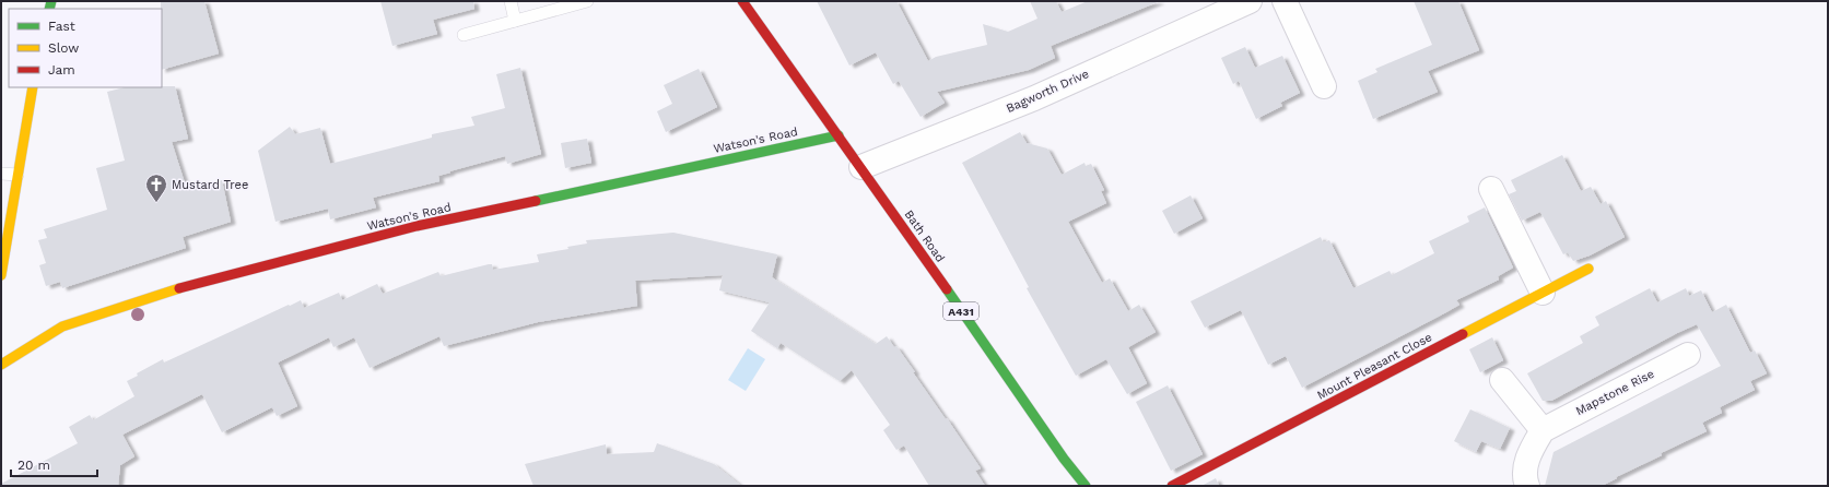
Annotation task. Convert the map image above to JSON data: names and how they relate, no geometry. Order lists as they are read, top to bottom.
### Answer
{
  "streets": {
    "street": [
      "Bagworth Drive",
      "Watson's Road",
      "Bath Road",
      "A431",
      "Mount Pleasant Close",
      "Mapstone Rise"
    ]
  },
  "crossings": [
    ["Bagworth Drive", "Bath Road"],
    ["Watson's Road", "Bath Road"]
  ],
  "places": {
    "church": ["Mustard Tree"]
  },
  "legend": ["Fast", "Slow", "Jam"],
  "scale_bar": "20 m"
}
